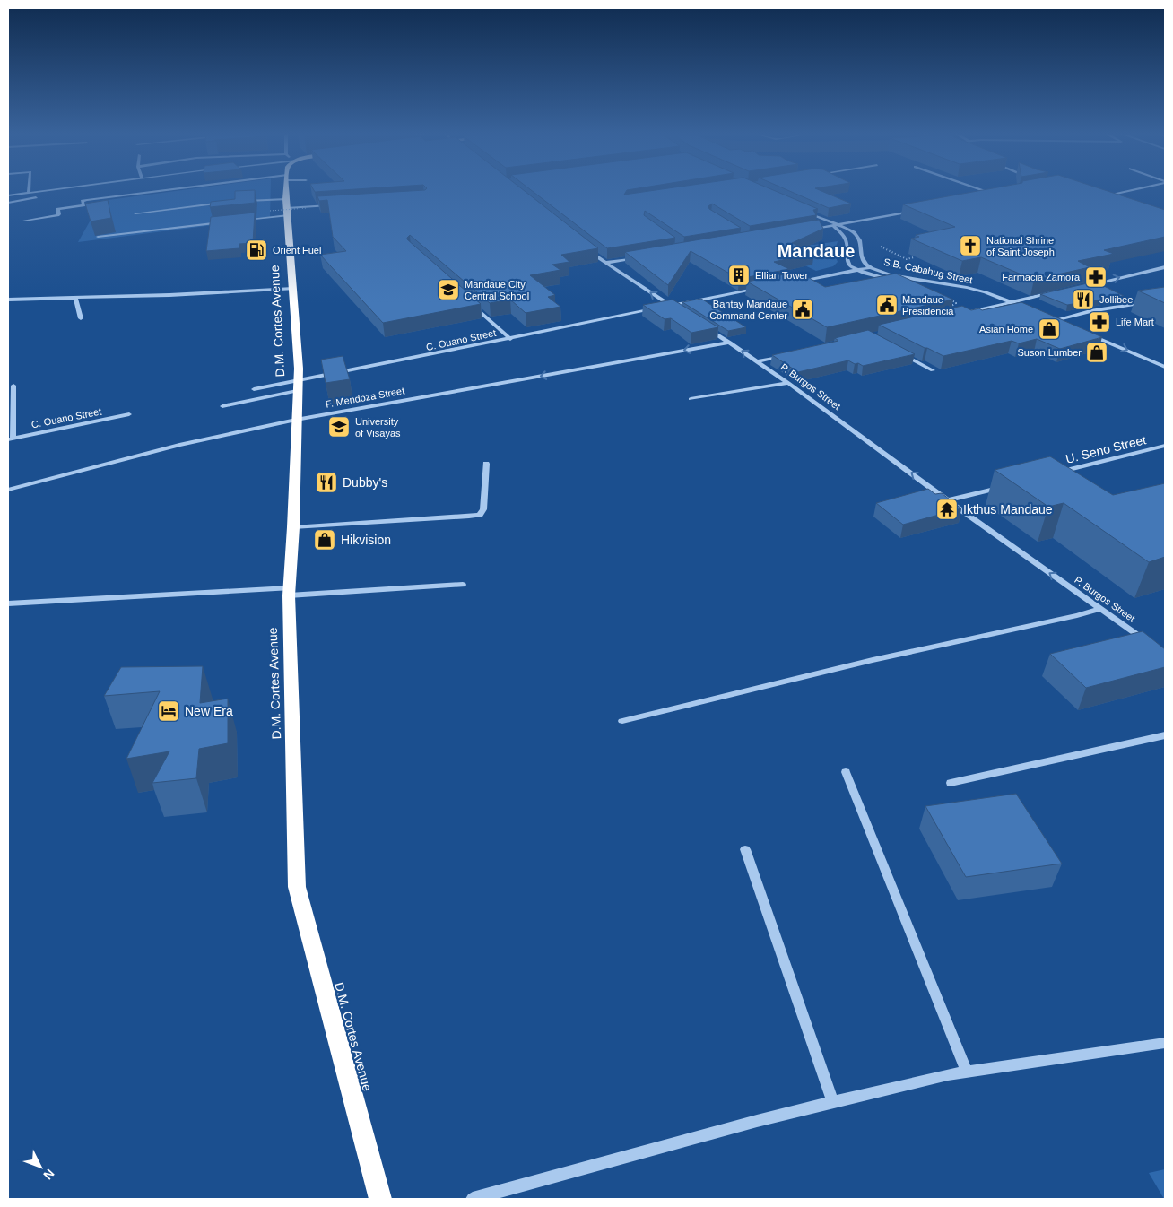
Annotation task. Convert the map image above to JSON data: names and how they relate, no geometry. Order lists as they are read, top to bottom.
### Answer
{
  "streets": {
    "highway": ["D.M. Cortes Avenue"],
    "street": [
      "S.B. Cabahug Street",
      "C. Ouano Street",
      "P. Burgos Street",
      "F. Mendoza Street",
      "U. Seno Street"
    ]
  },
  "crossings": [
    ["D.M. Cortes Avenue", "C. Ouano Street"],
    ["D.M. Cortes Avenue", "F. Mendoza Street"],
    ["P. Burgos Street", "F. Mendoza Street"]
  ],
  "one_way": ["P. Burgos Street", "F. Mendoza Street"],
  "districts": ["Mandaue"],
  "places": {
    "church": ["National Shrine of Saint Joseph"],
    "fuel station": ["Orient Fuel"],
    "building": ["Ellian Tower"],
    "pharmacy": ["Farmacia Zamora", "Life Mart"],
    "school or university": ["Mandaue City Central School", "University of Visayas"],
    "restaurant": ["Jollibee", "Dubby's"],
    "public building": ["Mandaue Presidencia", "Bantay Mandaue Command Center"],
    "shop": ["Asian Home", "Suson Lumber", "Hikvision"],
    "temple": ["Ikthus Mandaue"],
    "hotel": ["New Era"]
  },
  "north": "bottom right"
}
